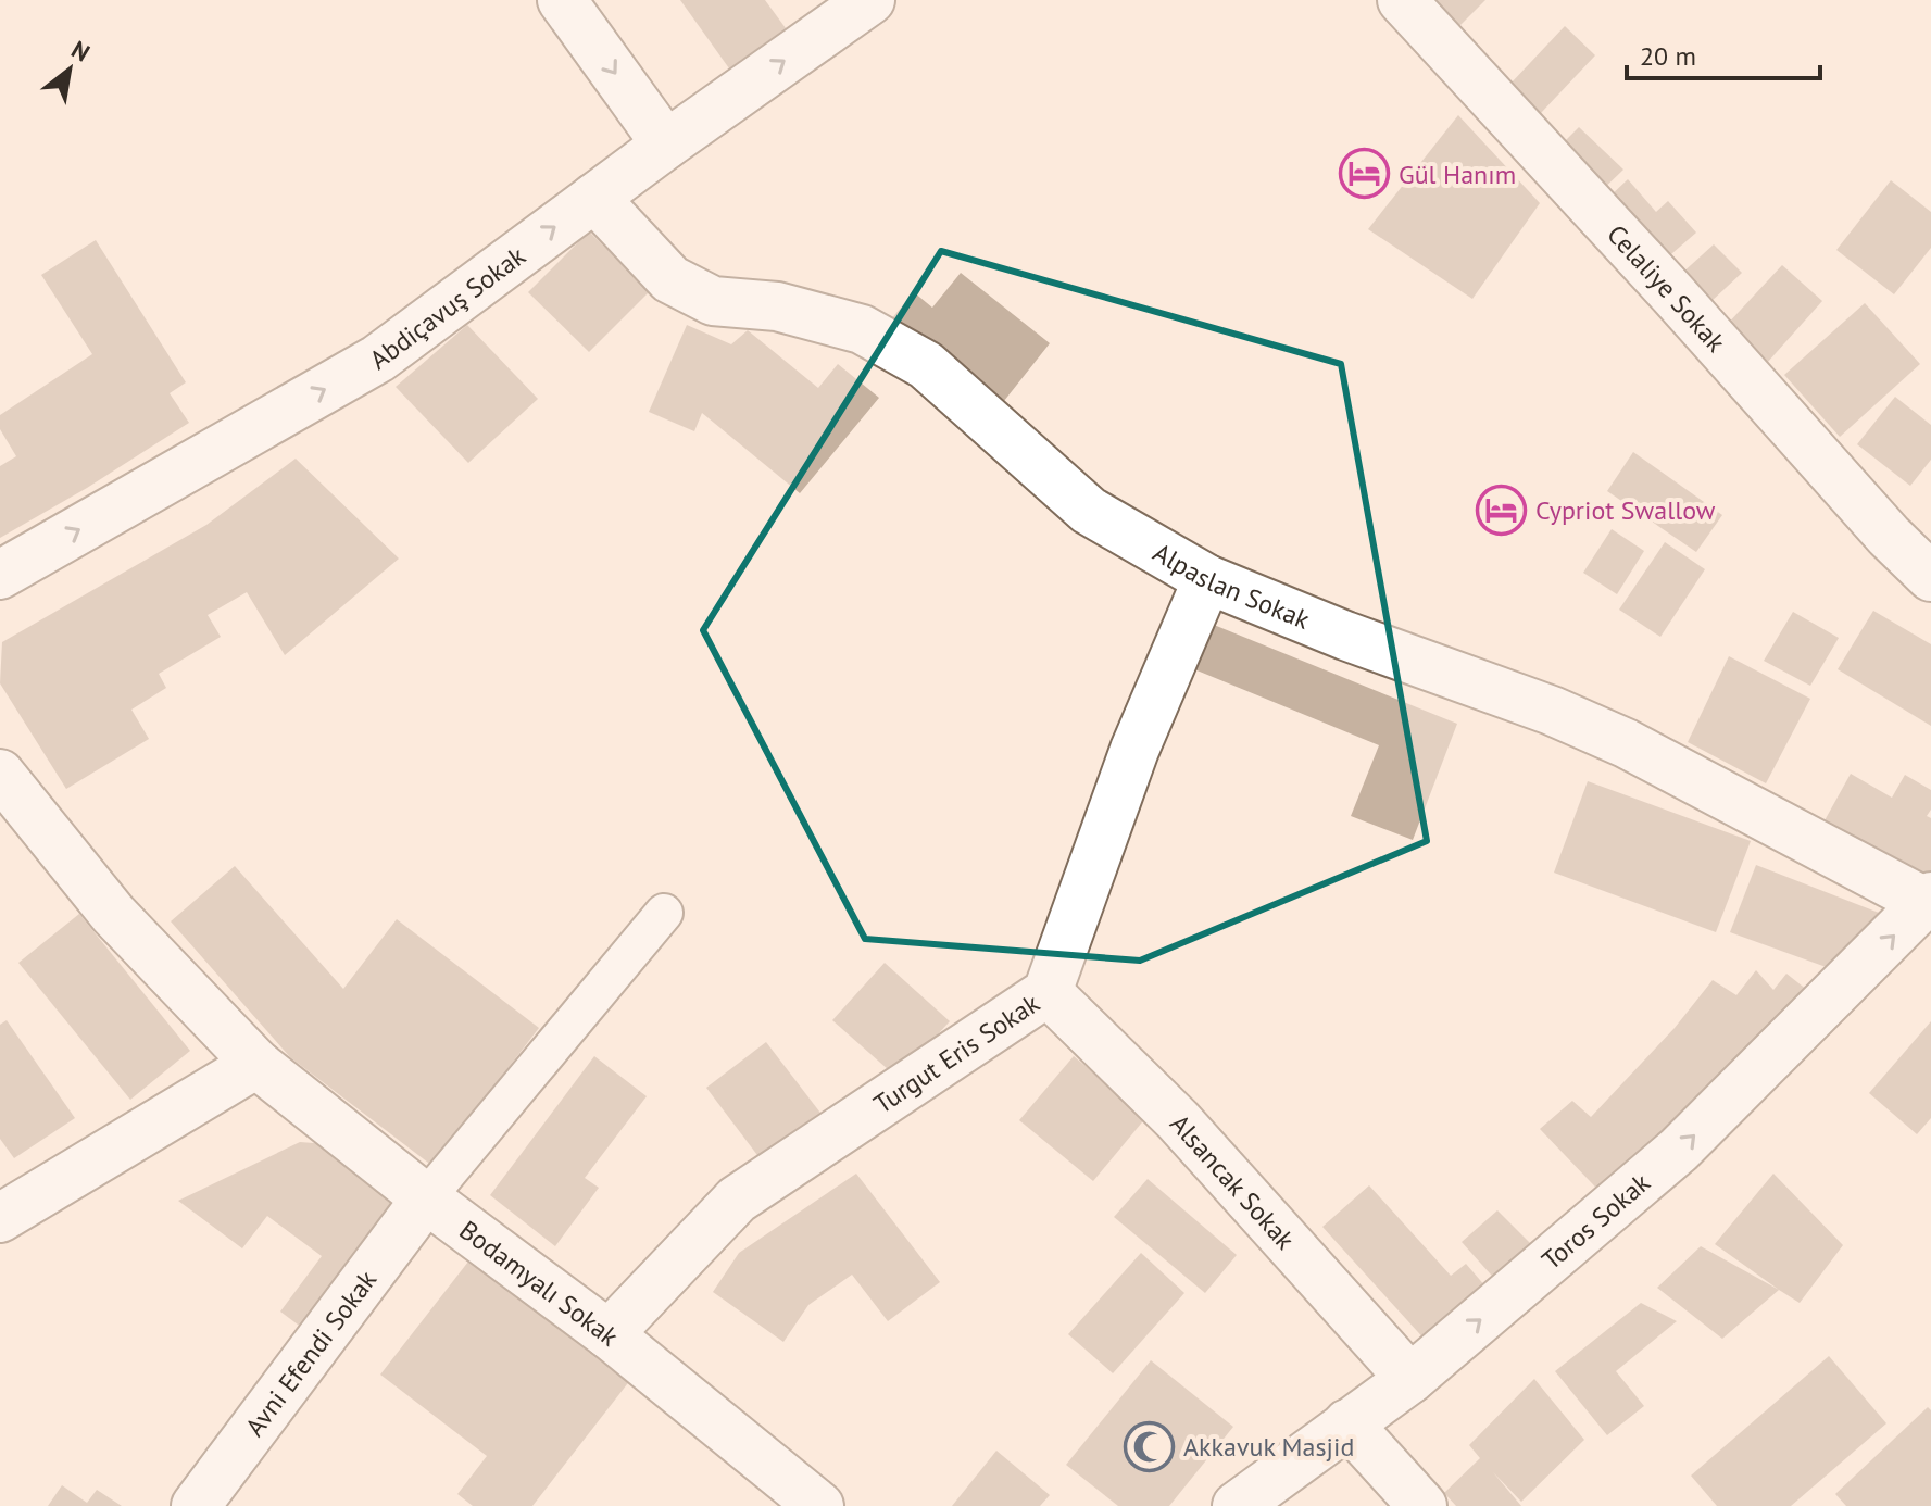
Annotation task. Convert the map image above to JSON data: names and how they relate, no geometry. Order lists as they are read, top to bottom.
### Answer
{
  "streets": {
    "street": [
      "Celaliye Sokak",
      "Abdiçavuş Sokak",
      "Alpaslan Sokak",
      "Turgut Eris Sokak",
      "Alsancak Sokak",
      "Toros Sokak",
      "Bodamyalı Sokak",
      "Avni Efendi Sokak"
    ]
  },
  "crossings": [
    ["Abdiçavuş Sokak", "Alpaslan Sokak"],
    ["Alpaslan Sokak", "Turgut Eris Sokak"],
    ["Alpaslan Sokak", "Toros Sokak"],
    ["Turgut Eris Sokak", "Alsancak Sokak"],
    ["Turgut Eris Sokak", "Bodamyalı Sokak"],
    ["Alsancak Sokak", "Toros Sokak"],
    ["Bodamyalı Sokak", "Avni Efendi Sokak"]
  ],
  "one_way": ["Abdiçavuş Sokak", "Toros Sokak"],
  "places": {
    "hotel": ["Gül Hanım", "Cypriot Swallow"],
    "mosque": ["Akkavuk Masjid"]
  },
  "scale_bar": "20 m",
  "north": "top right"
}
